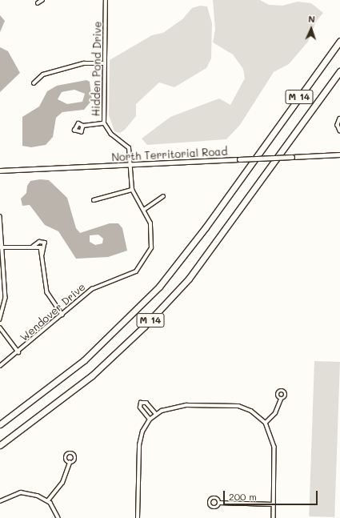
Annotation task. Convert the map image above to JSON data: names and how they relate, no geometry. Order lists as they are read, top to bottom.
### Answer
{
  "streets": {
    "highway": ["M 14"],
    "main road": ["North Territorial Road"],
    "street": ["Hidden Pond Drive", "Wendover Drive"]
  },
  "crossings": [
    ["Hidden Pond Drive", "North Territorial Road"],
    ["Hidden Pond Drive", "Wendover Drive"],
    ["North Territorial Road", "Wendover Drive"]
  ],
  "scale_bar": "200 m",
  "north": "top"
}
